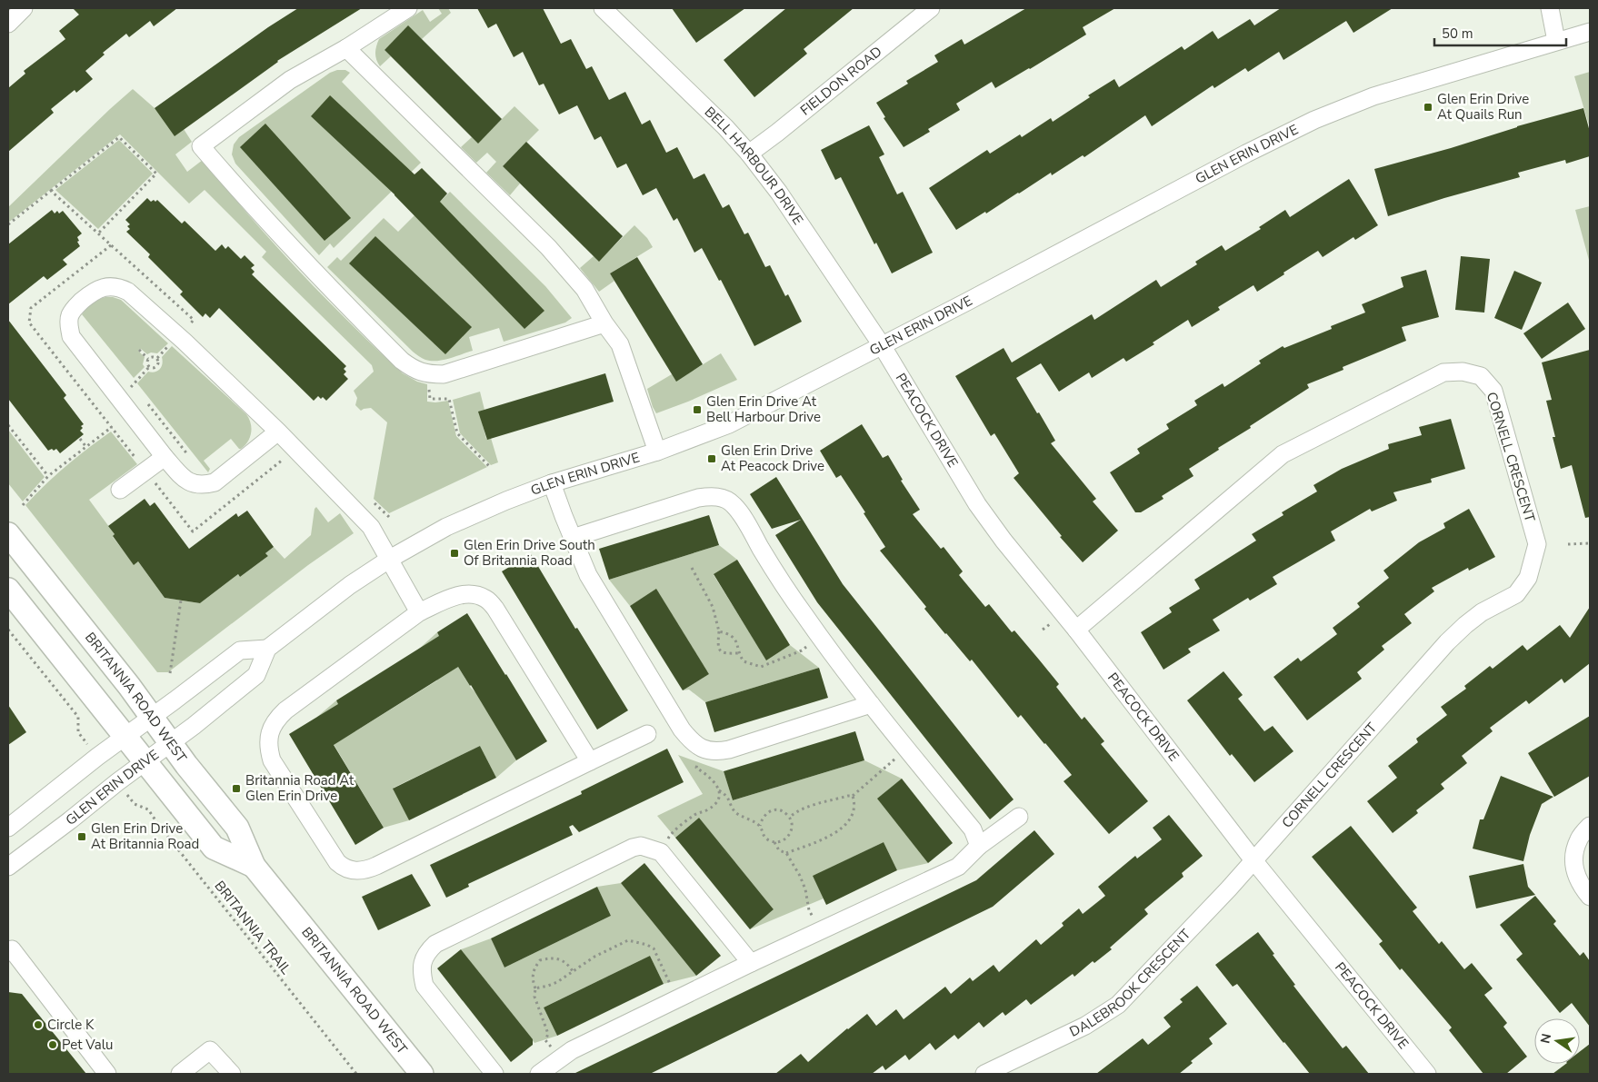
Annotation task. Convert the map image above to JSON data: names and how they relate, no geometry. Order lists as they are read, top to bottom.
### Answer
{
  "streets": {
    "main road": ["BRITANNIA ROAD WEST"],
    "street": [
      "FIELDON ROAD",
      "GLEN ERIN DRIVE",
      "BELL HARBOUR DRIVE",
      "PEACOCK DRIVE",
      "CORNELL CRESCENT",
      "DALEBROOK CRESCENT"
    ],
    "path": ["BRITANNIA TRAIL"]
  },
  "crossings": [
    ["FIELDON ROAD", "BELL HARBOUR DRIVE"],
    ["GLEN ERIN DRIVE", "BELL HARBOUR DRIVE"],
    ["GLEN ERIN DRIVE", "PEACOCK DRIVE"],
    ["GLEN ERIN DRIVE", "BRITANNIA ROAD WEST"],
    ["BELL HARBOUR DRIVE", "PEACOCK DRIVE"],
    ["PEACOCK DRIVE", "CORNELL CRESCENT"],
    ["PEACOCK DRIVE", "DALEBROOK CRESCENT"],
    ["CORNELL CRESCENT", "DALEBROOK CRESCENT"]
  ],
  "places": {
    "transit": [
      "Glen Erin Drive At Quails Run",
      "Glen Erin Drive At Bell Harbour Drive",
      "Glen Erin Drive At Peacock Drive",
      "Glen Erin Drive South Of Britannia Road",
      "Britannia Road At Glen Erin Drive",
      "Glen Erin Drive At Britannia Road"
    ],
    "other": ["Circle K", "Pet Valu"]
  },
  "scale_bar": "50 m",
  "north": "left"
}
